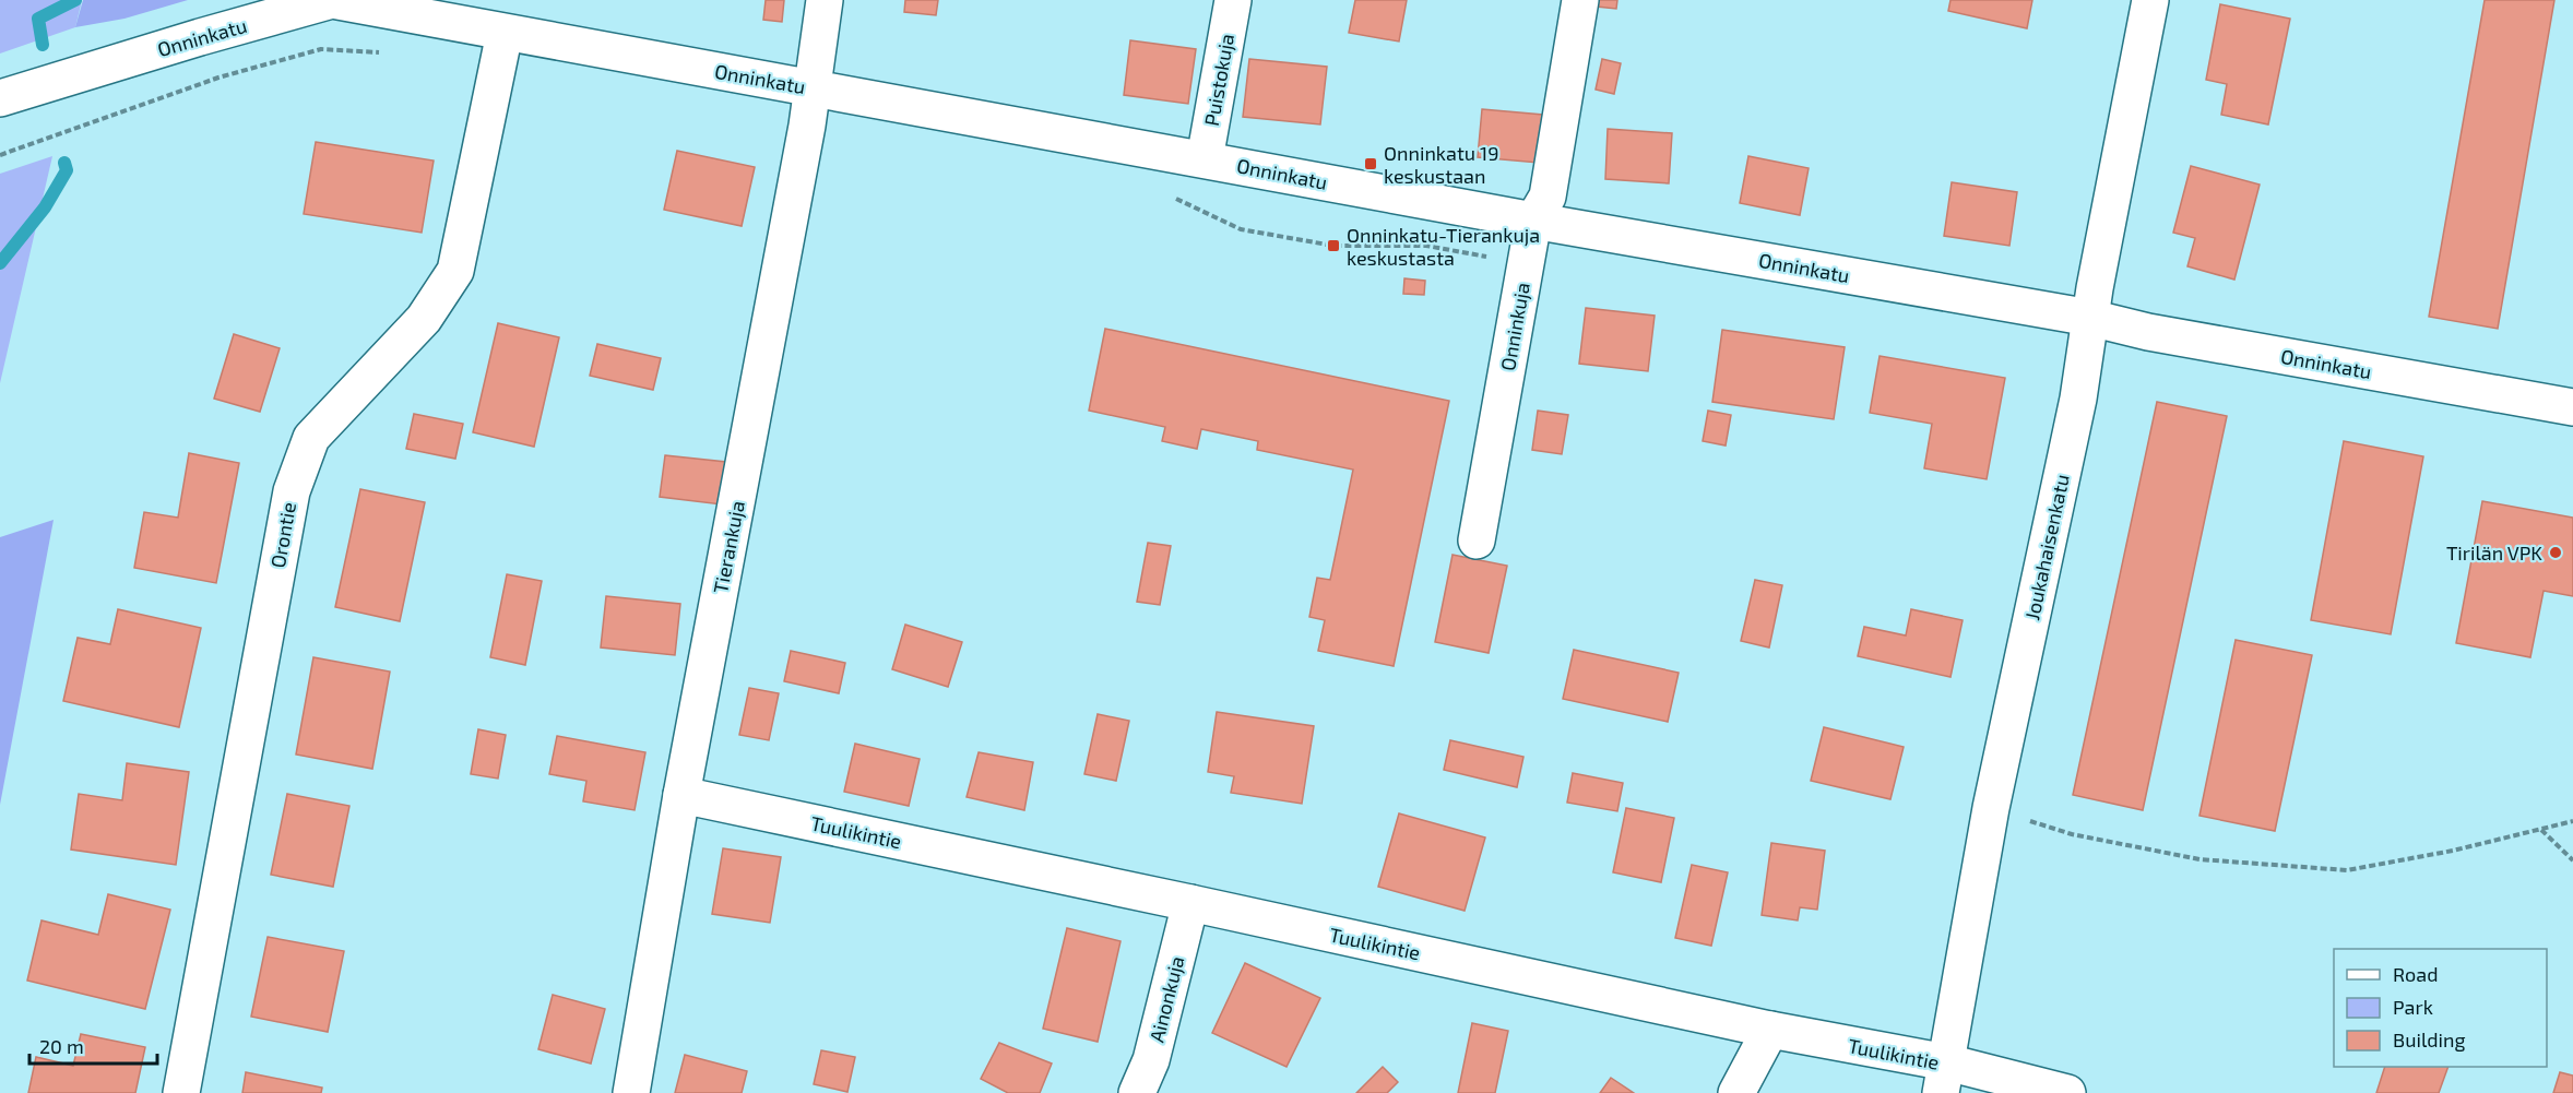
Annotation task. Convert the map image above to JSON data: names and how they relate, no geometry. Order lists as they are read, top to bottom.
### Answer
{
  "streets": {
    "street": [
      "Onninkatu",
      "Puistokuja",
      "Onninkuja",
      "Orontie",
      "Tierankuja",
      "Joukahaisenkatu",
      "Tuulikintie",
      "Ainonkuja"
    ]
  },
  "crossings": [
    ["Onninkatu", "Puistokuja"],
    ["Onninkatu", "Onninkuja"],
    ["Onninkatu", "Orontie"],
    ["Onninkatu", "Tierankuja"],
    ["Onninkatu", "Joukahaisenkatu"],
    ["Tierankuja", "Tuulikintie"],
    ["Joukahaisenkatu", "Tuulikintie"],
    ["Tuulikintie", "Ainonkuja"]
  ],
  "places": {
    "transit": ["Onninkatu 19 keskustaan", "Onninkatu-Tierankuja keskustasta"],
    "other": ["Tirilän VPK"]
  },
  "legend": ["Road", "Park", "Building"],
  "scale_bar": "20 m"
}
